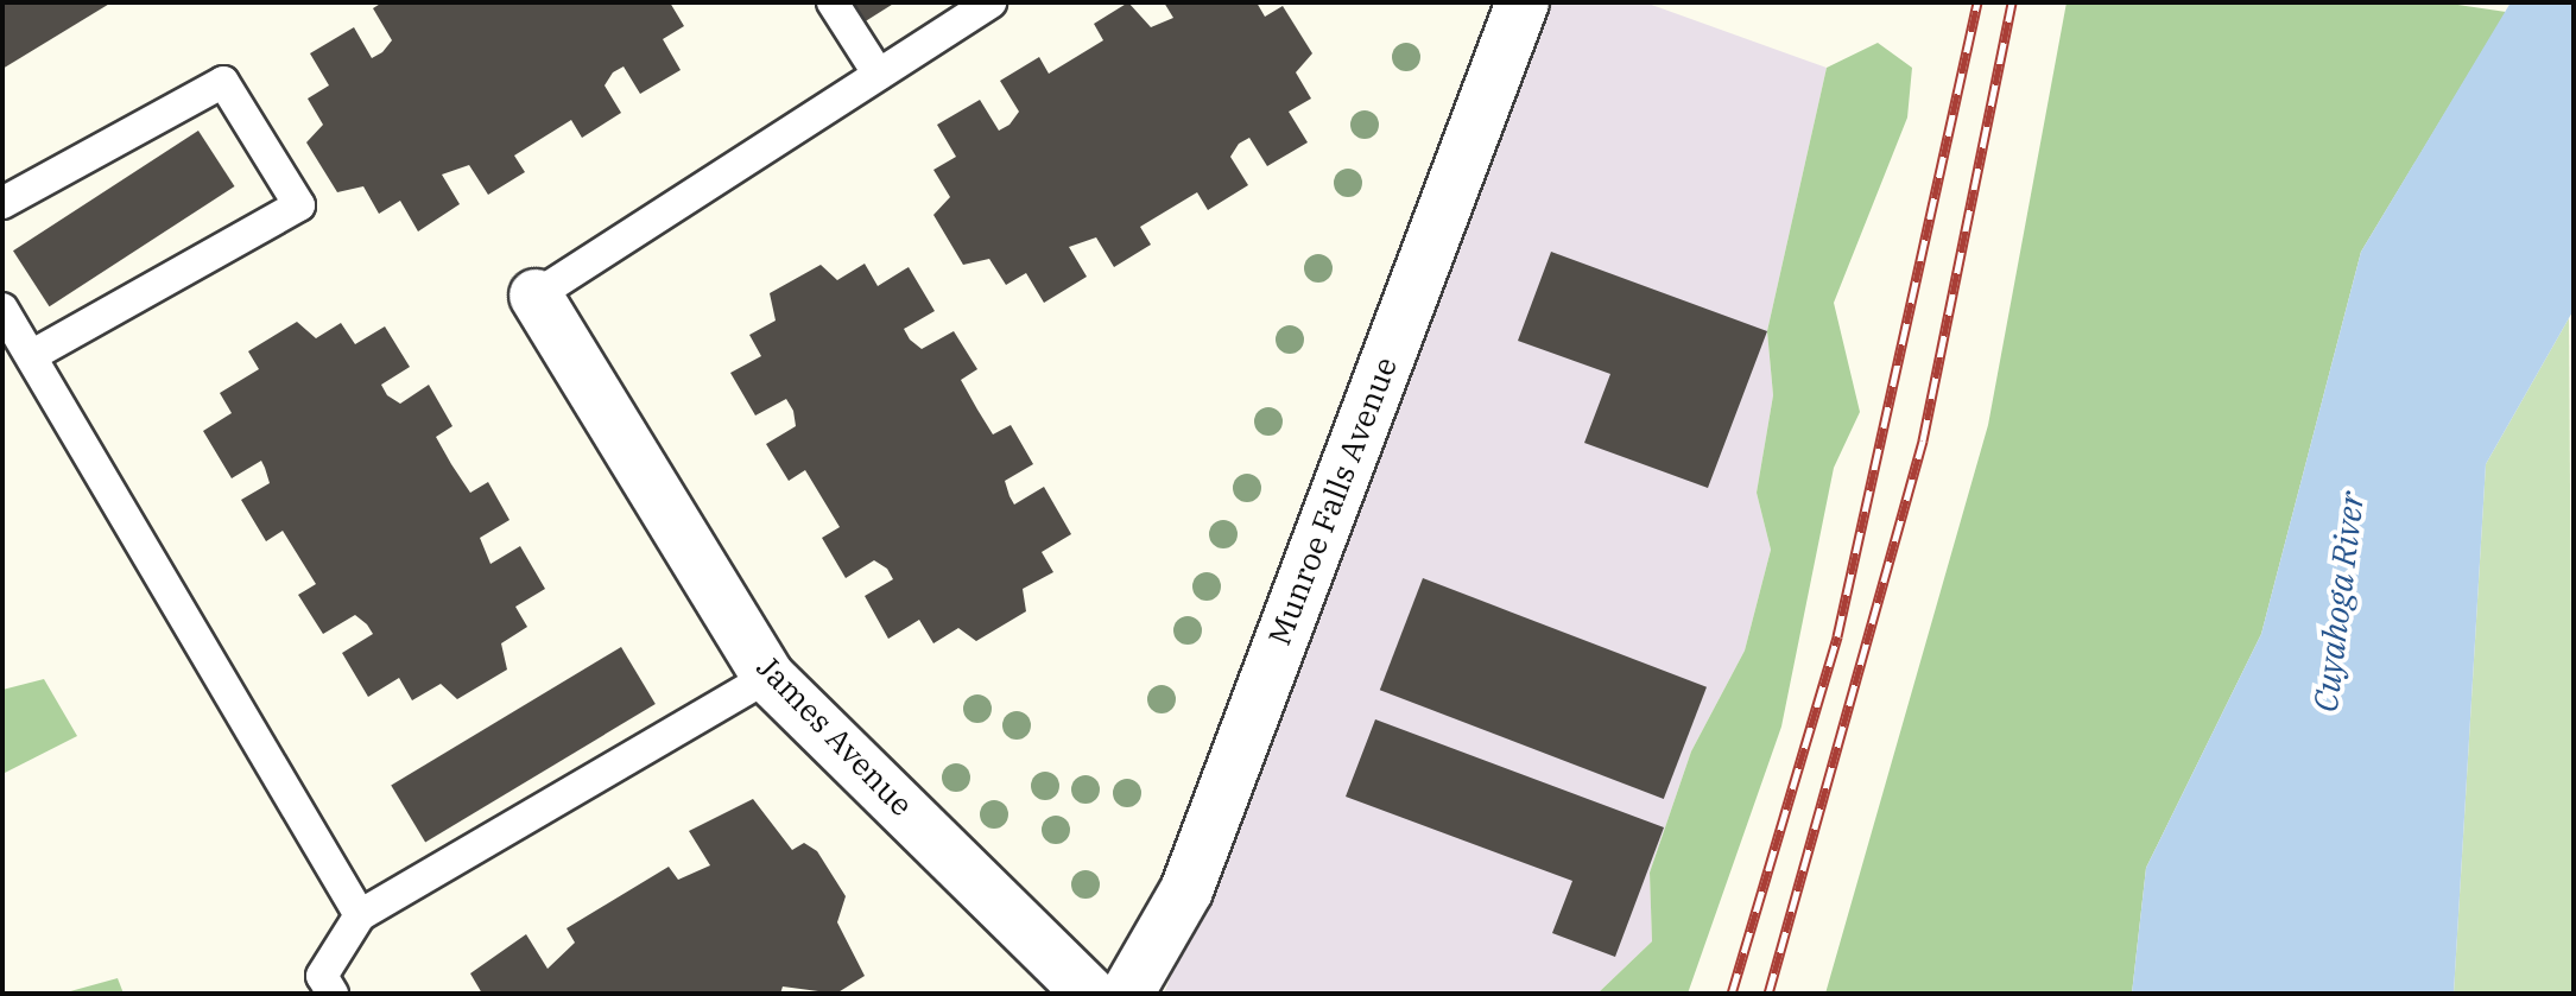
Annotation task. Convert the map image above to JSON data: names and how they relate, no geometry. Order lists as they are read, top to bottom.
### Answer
{
  "streets": {
    "street": ["Munroe Falls Avenue", "James Avenue"]
  },
  "water": ["Cuyahoga River"]
}
